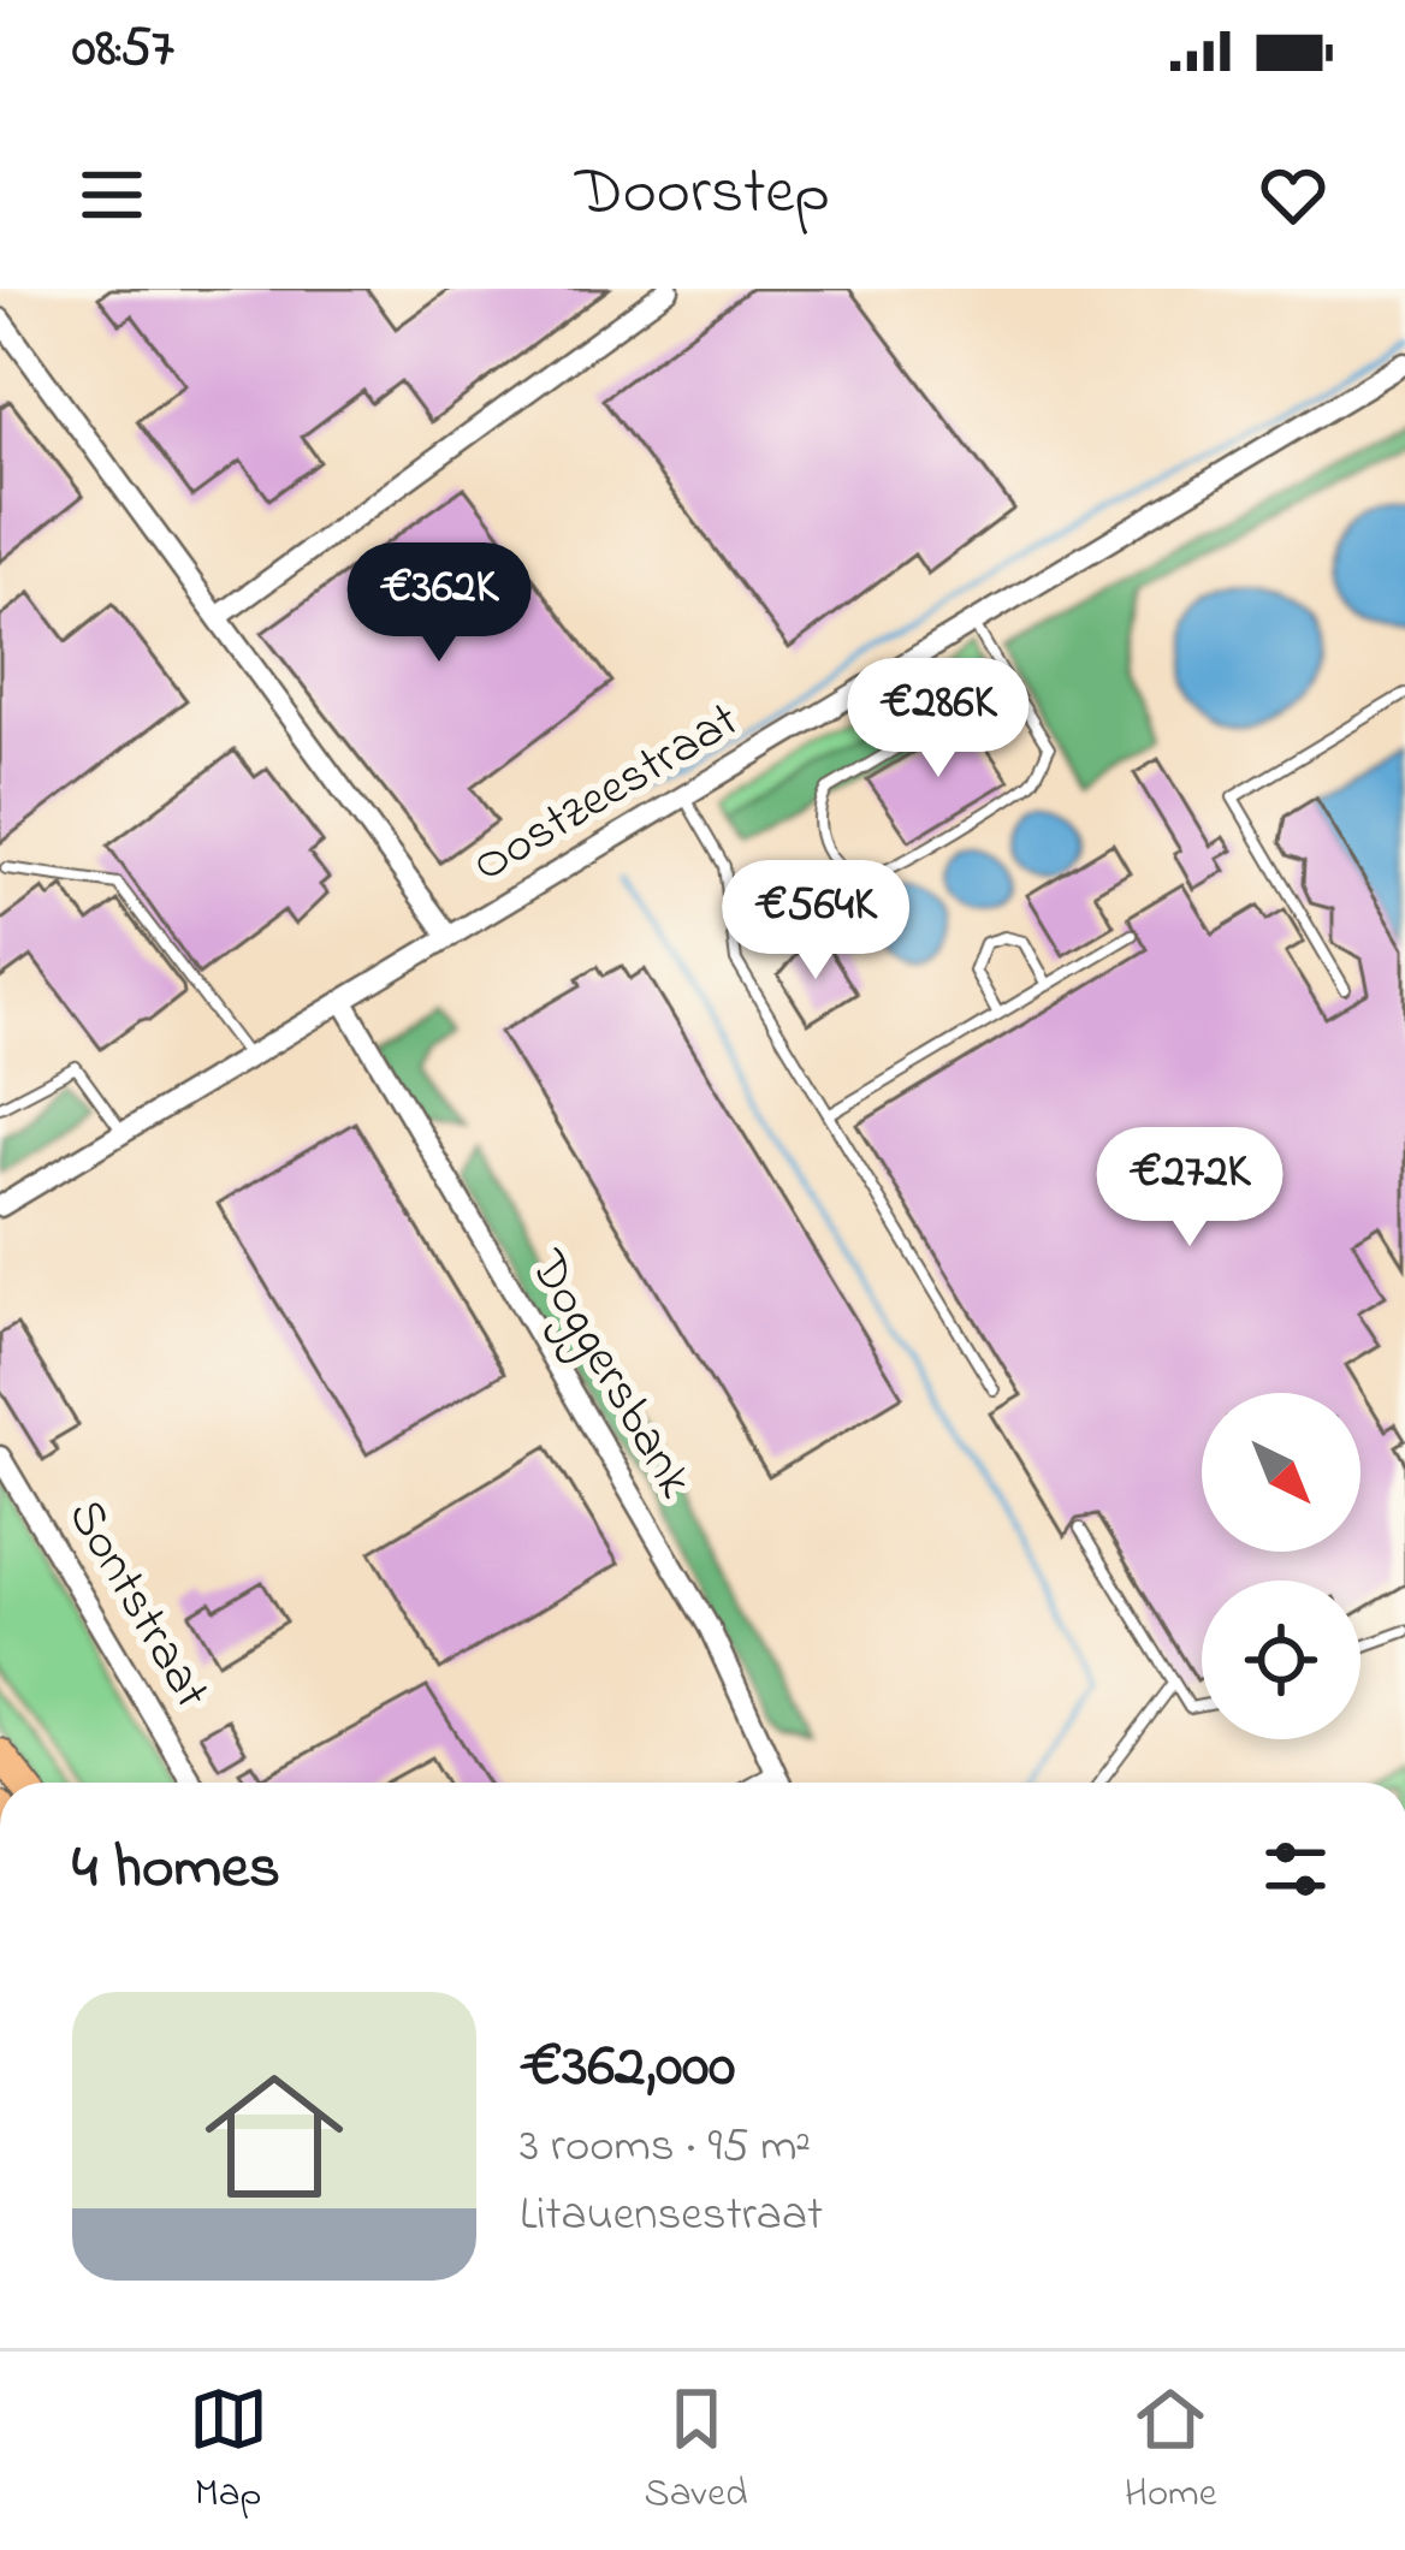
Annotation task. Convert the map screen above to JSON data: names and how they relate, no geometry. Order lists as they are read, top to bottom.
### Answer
{
  "streets": {
    "street": ["Oostzeestraat", "Doggersbank", "Sontstraat"]
  },
  "crossings": [
    ["Oostzeestraat", "Doggersbank"]
  ],
  "north": "bottom right",
  "page": {
    "status": "08:57",
    "header": "Doorstep",
    "price": [
      "€362K",
      "€286K",
      "€564K",
      "€272K"
    ],
    "heading": "4 homes",
    "list": [
      {
        "name": "€362,000",
        "note": "3 rooms · 95 m² · Litauensestraat"
      }
    ],
    "tabs": ["Map", "Saved", "Home"]
  }
}
